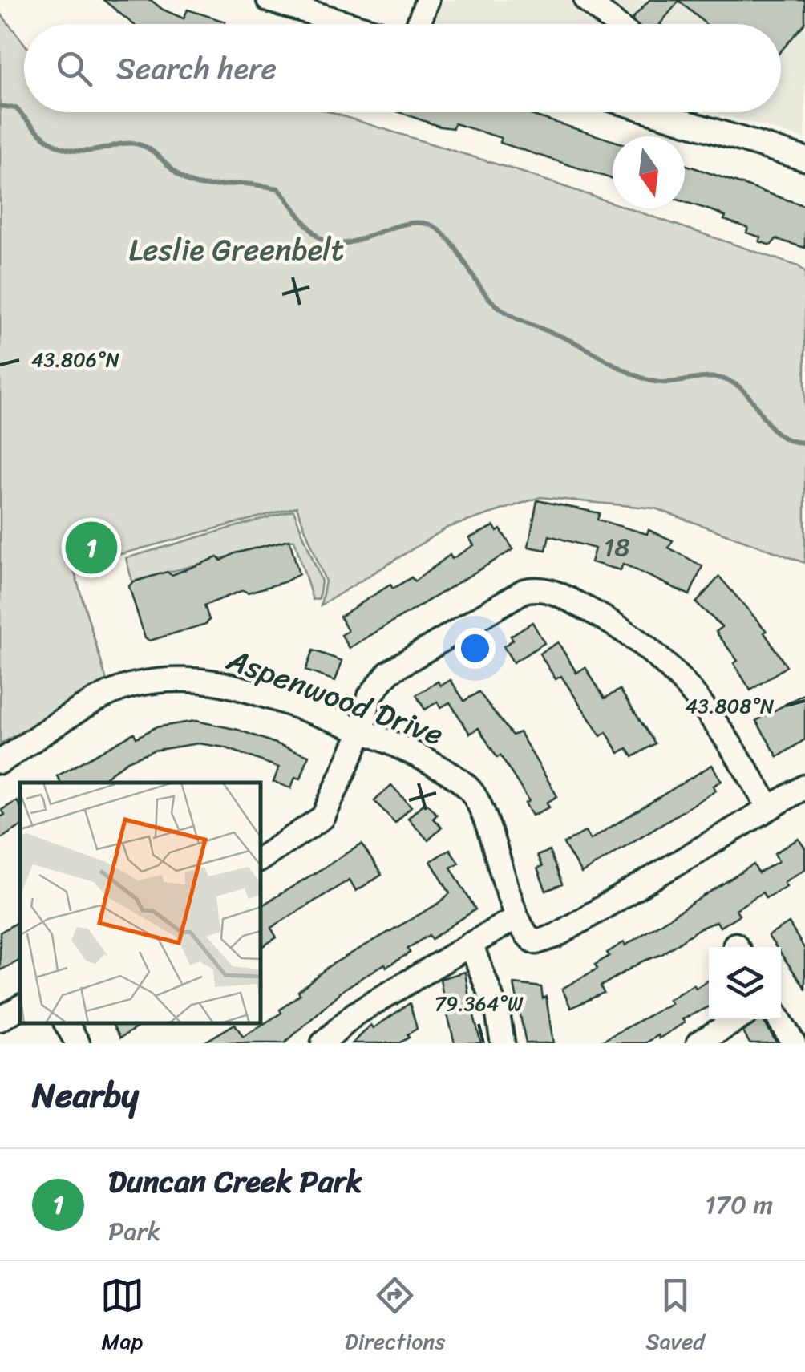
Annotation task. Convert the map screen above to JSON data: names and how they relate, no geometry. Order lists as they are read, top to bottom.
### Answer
{
  "streets": {
    "street": ["Aspenwood Drive"]
  },
  "parks": ["Leslie Greenbelt"],
  "house_numbers": ["18"],
  "north": "bottom",
  "page": {
    "search": "Search here",
    "pins": "1",
    "heading": "Nearby",
    "list": [
      {
        "mark": "1",
        "name": "Duncan Creek Park",
        "note": "Park",
        "value": "170 m"
      }
    ],
    "nav": ["Map", "Directions", "Saved"]
  },
  "coordinates": ["43.806°N", "43.808°N", "79.364°W"]
}
